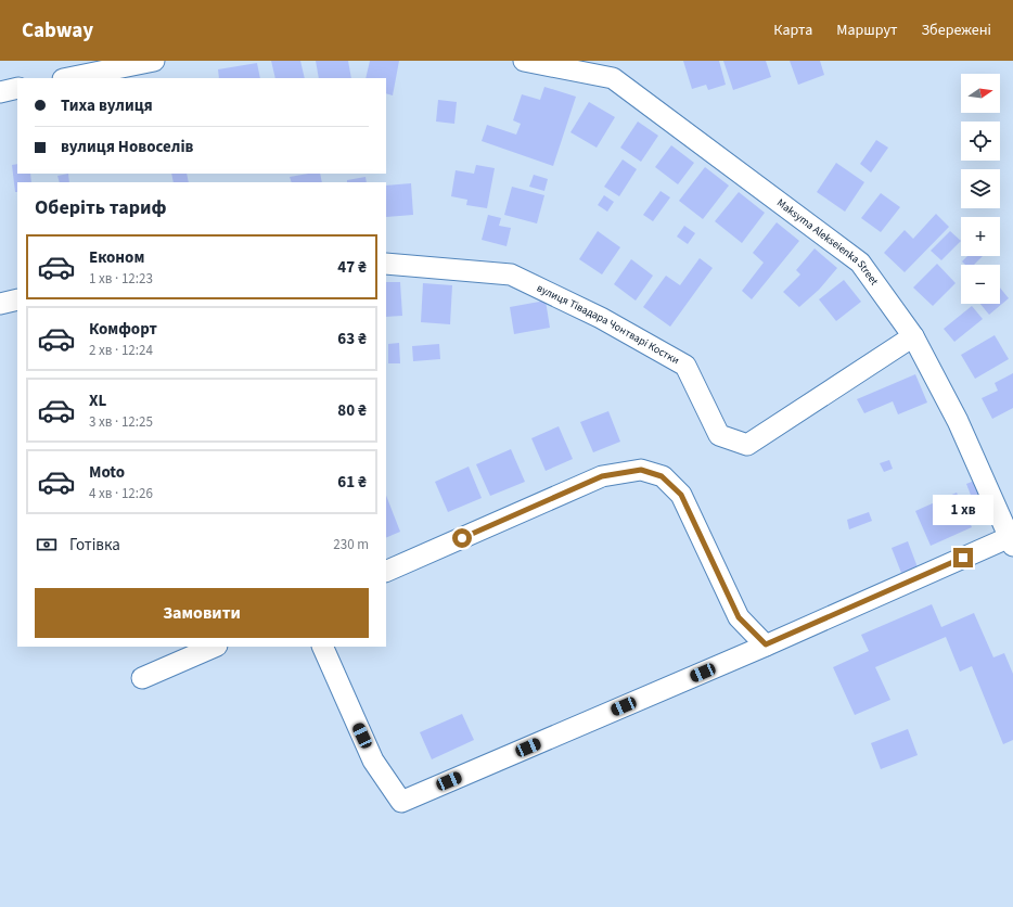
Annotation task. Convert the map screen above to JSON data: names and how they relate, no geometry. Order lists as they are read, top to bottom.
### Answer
{
  "streets": {
    "street": ["Maksyma Alekseienka Street", "вулиця Тівадара Чонтварі Костки"]
  },
  "crossings": [
    ["Maksyma Alekseienka Street", "вулиця Тівадара Чонтварі Костки"]
  ],
  "north": "right",
  "page": {
    "header": "Cabway",
    "nav": ["Карта", "Маршрут", "Збережені"],
    "map_buttons": ["+", "−"],
    "banner": ["Тиха вулиця", "вулиця Новоселів"],
    "heading": "Оберіть тариф",
    "list": [
      {
        "name": "Економ",
        "note": "1 хв · 12:23",
        "value": "47 ₴"
      },
      {
        "name": "Комфорт",
        "note": "2 хв · 12:24",
        "value": "63 ₴"
      },
      {
        "name": "XL",
        "note": "3 хв · 12:25",
        "value": "80 ₴"
      },
      {
        "name": "Moto",
        "note": "4 хв · 12:26",
        "value": "61 ₴"
      }
    ],
    "bubble": "1 хв",
    "pay": ["Готівка", "230 m"],
    "buttons": "Замовити"
  }
}
